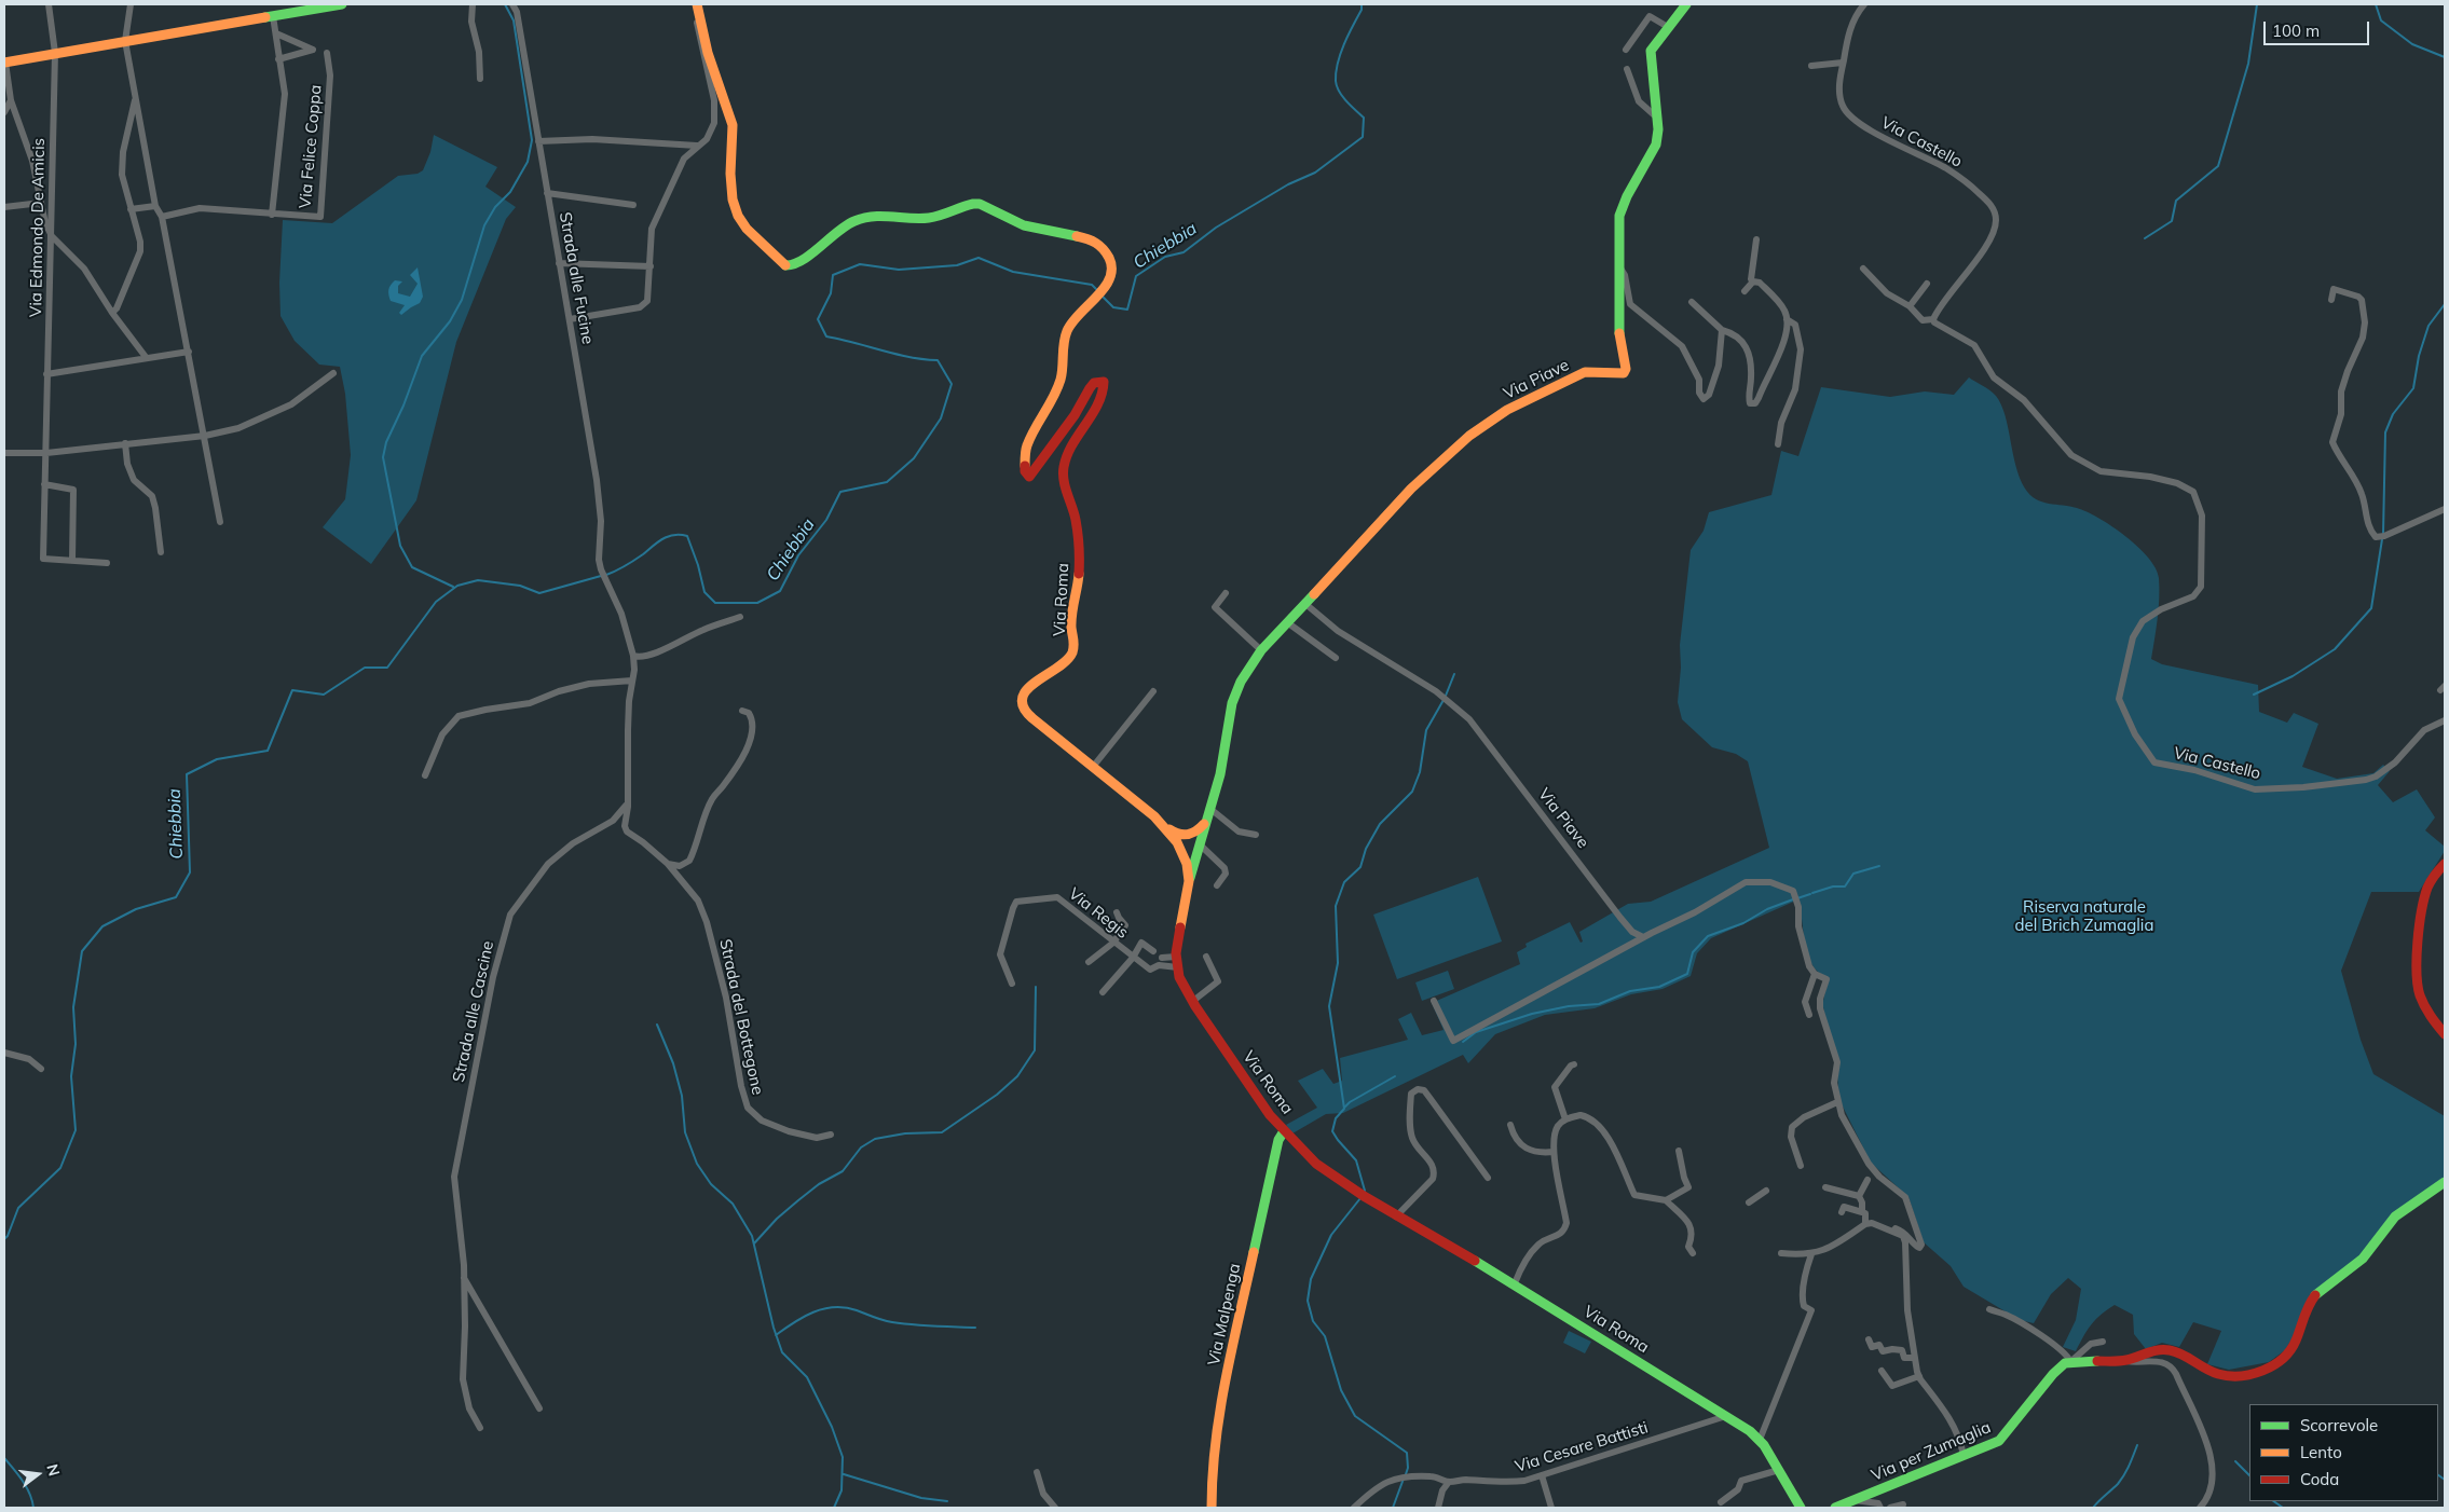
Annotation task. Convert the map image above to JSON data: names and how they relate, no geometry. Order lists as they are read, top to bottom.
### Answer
{
  "streets": {
    "street": [
      "Via Castello",
      "Via Felice Coppa",
      "Via Edmondo De Amicis",
      "Strada alle Fucine",
      "Via Piave",
      "Via Roma",
      "Via Regis",
      "Strada alle Cascine",
      "Strada del Bottegone",
      "Via Malpenga",
      "Via Cesare Battisti",
      "Via per Zumaglia"
    ]
  },
  "crossings": [
    ["Strada alle Fucine", "Strada del Bottegone"],
    ["Via Piave", "Via Roma"],
    ["Via Roma", "Via Regis"],
    ["Via Roma", "Via Malpenga"],
    ["Via Roma", "Via Cesare Battisti"],
    ["Strada alle Cascine", "Strada del Bottegone"]
  ],
  "water": ["Chiebbia"],
  "parks": ["Riserva naturale del Brich Zumaglia"],
  "legend": ["Scorrevole", "Lento", "Coda"],
  "scale_bar": "100 m",
  "north": "right"
}
